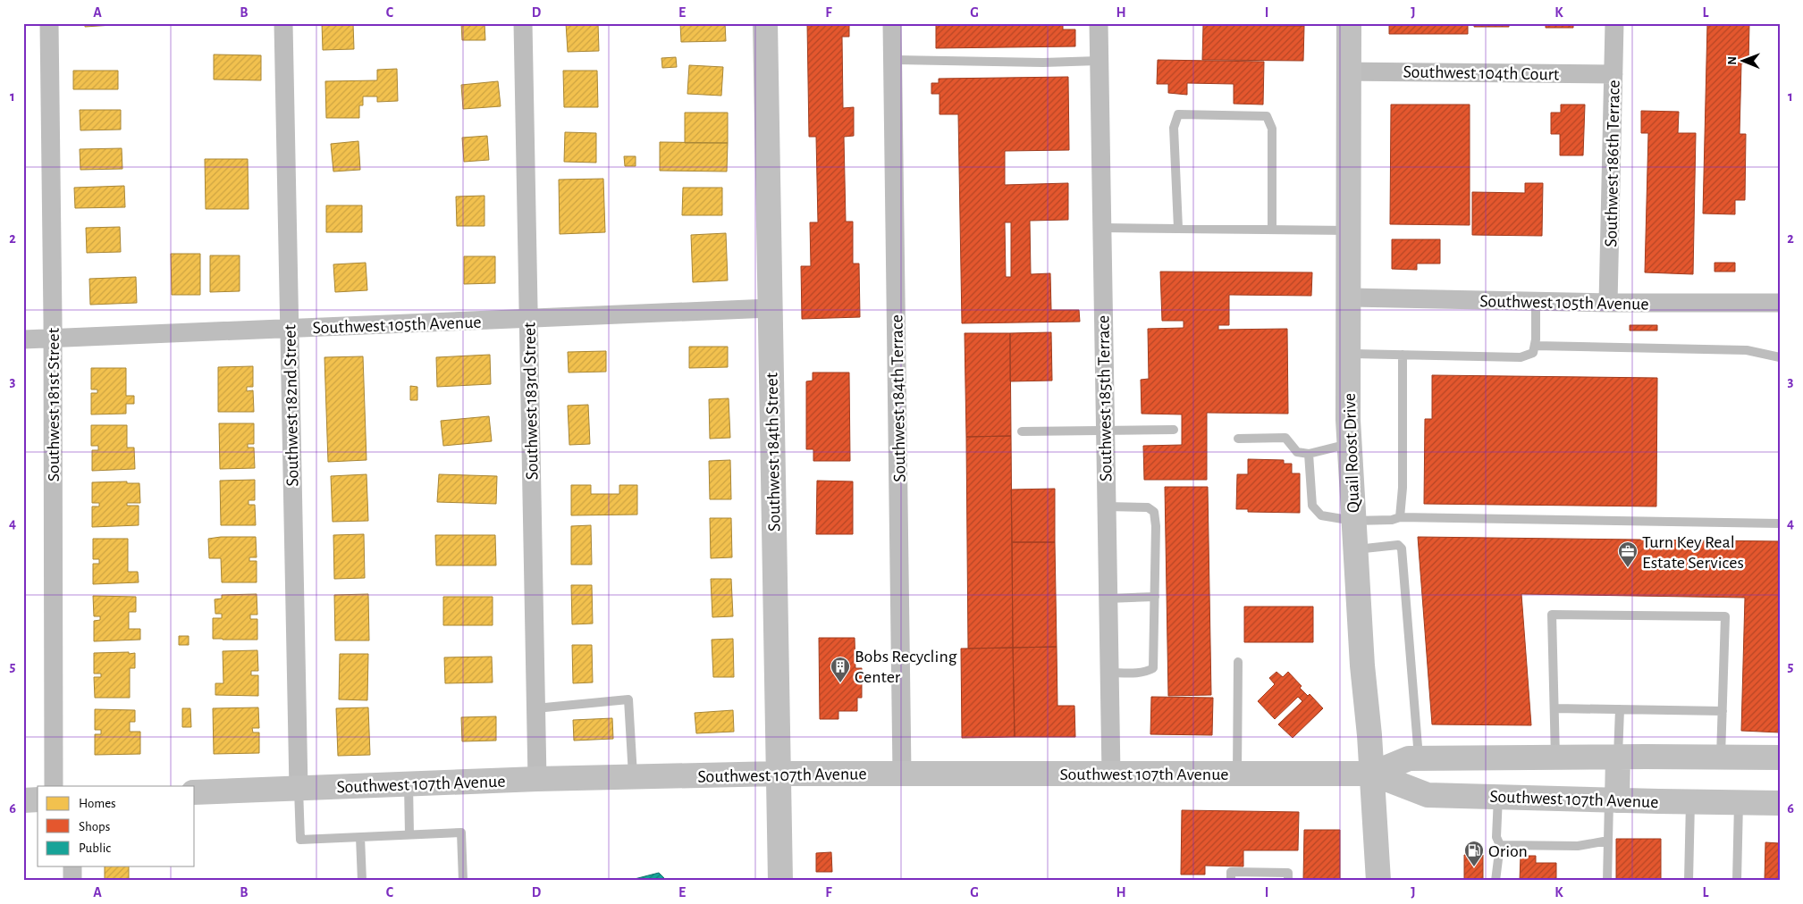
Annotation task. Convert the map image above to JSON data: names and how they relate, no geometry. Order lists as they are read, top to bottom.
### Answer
{
  "streets": {
    "street": [
      "Southwest 104th Court",
      "Southwest 186th Terrace",
      "Southwest 105th Avenue",
      "Southwest 184th Terrace",
      "Southwest 185th Terrace",
      "Southwest 183rd Street",
      "Southwest 181st Street",
      "Southwest 182nd Street",
      "Southwest 184th Street",
      "Quail Roost Drive",
      "Southwest 107th Avenue"
    ]
  },
  "crossings": [
    ["Southwest 104th Court", "Southwest 186th Terrace"],
    ["Southwest 104th Court", "Quail Roost Drive"],
    ["Southwest 186th Terrace", "Southwest 105th Avenue"],
    ["Southwest 105th Avenue", "Southwest 183rd Street"],
    ["Southwest 105th Avenue", "Southwest 181st Street"],
    ["Southwest 105th Avenue", "Southwest 182nd Street"],
    ["Southwest 105th Avenue", "Southwest 184th Street"],
    ["Southwest 105th Avenue", "Quail Roost Drive"],
    ["Southwest 184th Terrace", "Southwest 107th Avenue"],
    ["Southwest 185th Terrace", "Southwest 107th Avenue"],
    ["Southwest 183rd Street", "Southwest 107th Avenue"],
    ["Southwest 182nd Street", "Southwest 107th Avenue"],
    ["Southwest 184th Street", "Southwest 107th Avenue"],
    ["Quail Roost Drive", "Southwest 107th Avenue"]
  ],
  "places": {
    "office": ["Turn Key Real Estate Services"],
    "building": ["Bobs Recycling Center"],
    "fuel station": ["Orion"]
  },
  "legend": ["Homes", "Shops", "Public"],
  "north": "left",
  "grid": {
    "columns": [
      "A",
      "B",
      "C",
      "D",
      "E",
      "F",
      "G",
      "H",
      "I",
      "J",
      "K",
      "L"
    ],
    "rows": [
      "1",
      "2",
      "3",
      "4",
      "5",
      "6"
    ]
  }
}
